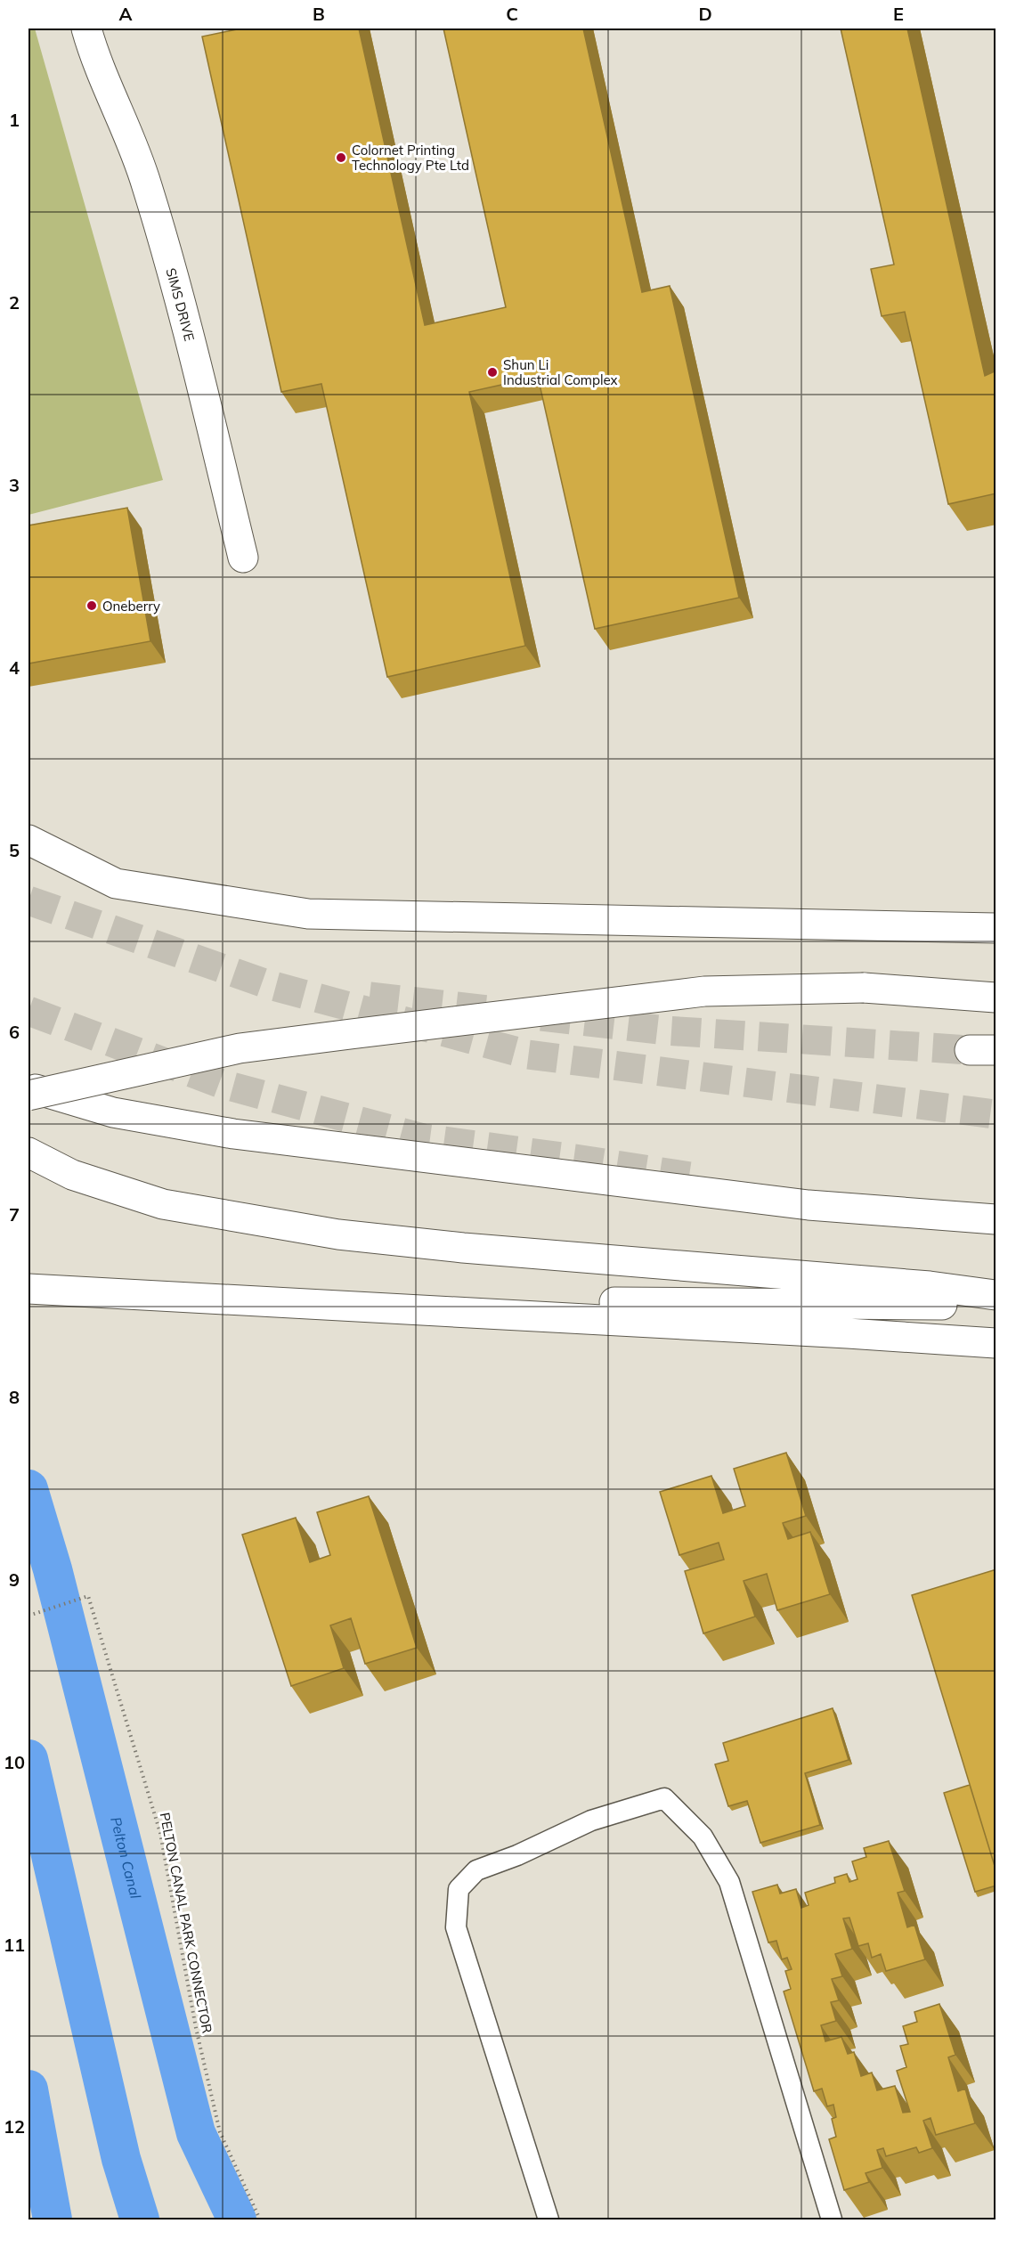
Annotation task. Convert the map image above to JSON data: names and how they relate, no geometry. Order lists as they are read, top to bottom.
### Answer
{
  "streets": {
    "main road": ["SIMS DRIVE"],
    "path": ["PELTON CANAL PARK CONNECTOR"]
  },
  "water": ["Pelton Canal"],
  "places": ["Colornet Printing Technology Pte Ltd", "Shun Li Industrial Complex", "Oneberry"],
  "grid": {
    "columns": [
      "A",
      "B",
      "C",
      "D",
      "E"
    ],
    "rows": [
      "1",
      "2",
      "3",
      "4",
      "5",
      "6",
      "7",
      "8",
      "9",
      "10",
      "11",
      "12"
    ]
  }
}
